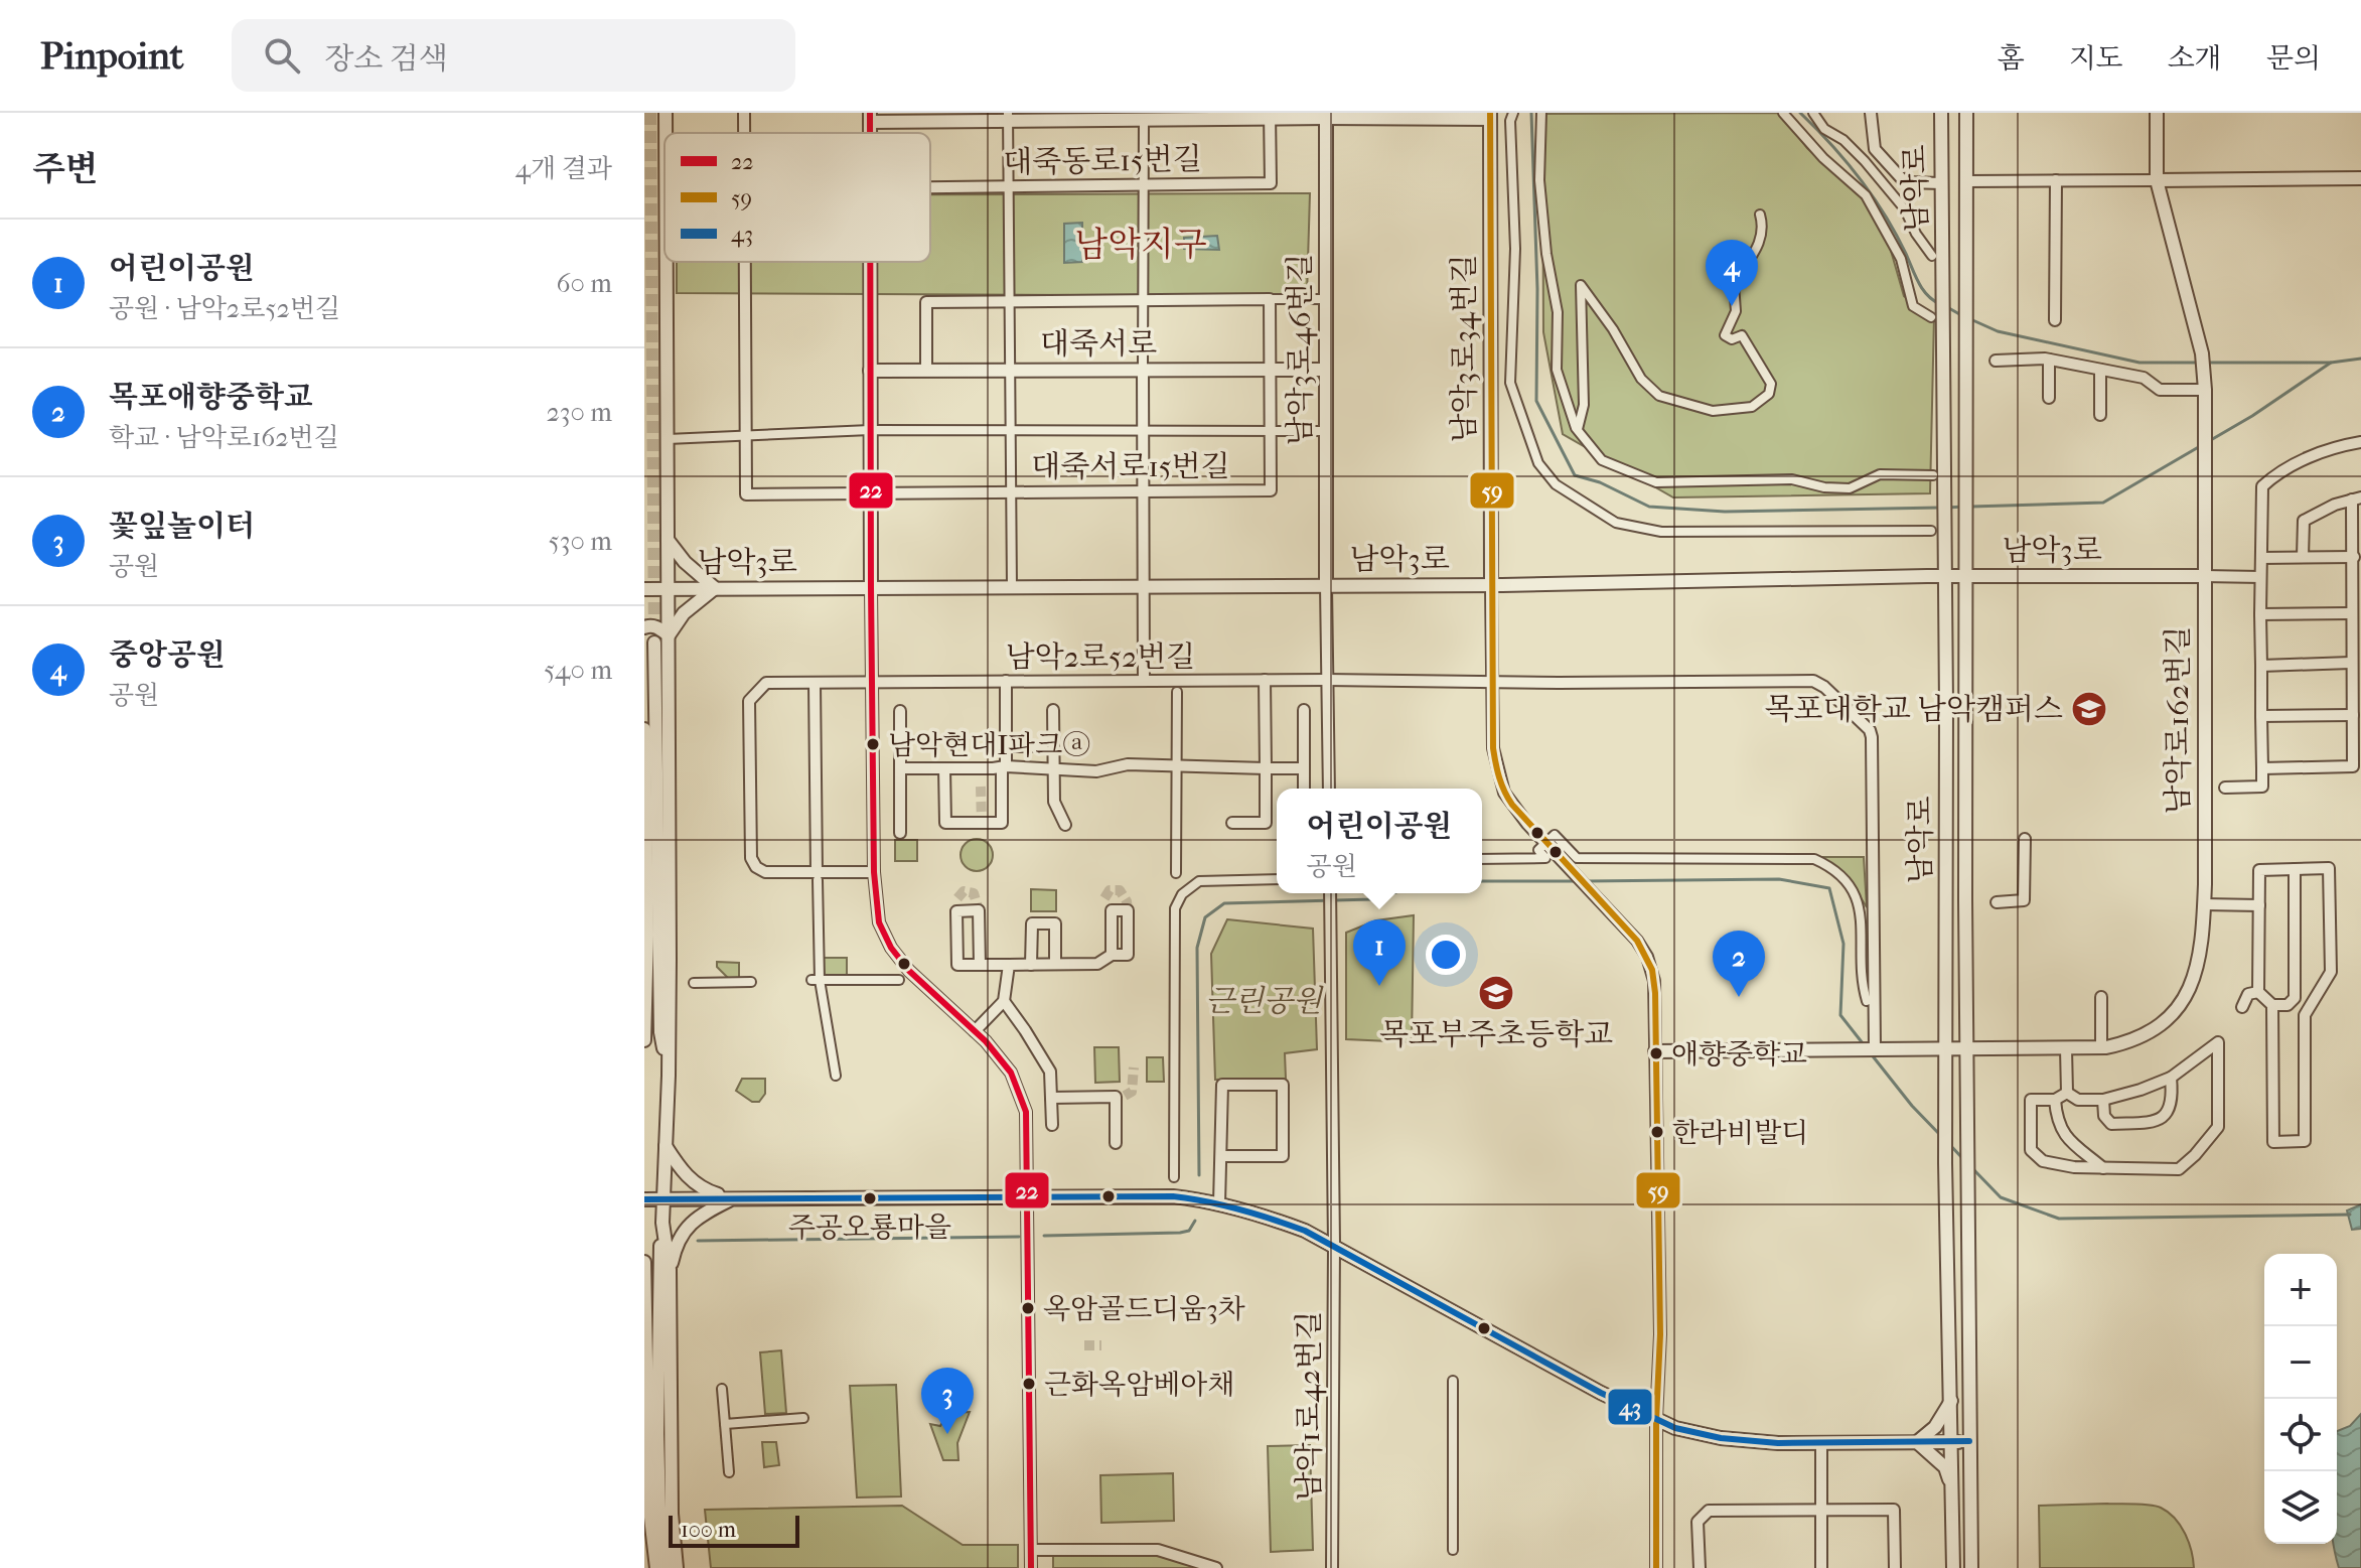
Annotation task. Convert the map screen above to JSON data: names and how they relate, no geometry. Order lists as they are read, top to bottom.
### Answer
{
  "streets": {
    "street": [
      "대죽동로15번길",
      "남악로",
      "대죽서로",
      "남악3로34번길",
      "남악3로46번길",
      "대죽서로15번길",
      "남악3로",
      "남악2로52번길",
      "남악로162번길",
      "남악1로42번길"
    ]
  },
  "crossings": [
    ["남악로", "남악3로"],
    ["남악로", "남악로162번길"],
    ["대죽서로", "남악3로46번길"],
    ["대죽서로", "대죽서로15번길"],
    ["남악3로34번길", "남악3로"],
    ["남악3로46번길", "남악3로"],
    ["남악3로", "남악로162번길"],
    ["남악2로52번길", "남악로162번길"]
  ],
  "districts": ["남악지구"],
  "parks": ["근린공원"],
  "places": {
    "school or university": ["목포대학교 남악캠퍼스", "목포부주초등학교"],
    "other": [
      "남악현대I파크ⓐ",
      "애향중학교",
      "한라비발디",
      "주공오룡마을",
      "옥암골드디움3차",
      "근화옥암베아채"
    ]
  },
  "lines": ["transit line 22", "transit line 59", "transit line 43"],
  "legend": ["22", "59", "43"],
  "scale_bar": "100 m",
  "page": {
    "header": "Pinpoint",
    "search": "장소 검색",
    "nav": [
      "홈",
      "지도",
      "소개",
      "문의"
    ],
    "heading": ["주변", "4개 결과"],
    "list": [
      {
        "mark": "1",
        "name": "어린이공원",
        "note": "공원 · 남악2로52번길",
        "value": "60 m"
      },
      {
        "mark": "2",
        "name": "목포애향중학교",
        "note": "학교 · 남악로162번길",
        "value": "230 m"
      },
      {
        "mark": "3",
        "name": "꽃잎놀이터",
        "note": "공원",
        "value": "530 m"
      },
      {
        "mark": "4",
        "name": "중앙공원",
        "note": "공원",
        "value": "540 m"
      }
    ],
    "pins": [
      "4",
      "1",
      "2",
      "3"
    ],
    "popup": ["어린이공원", "공원"],
    "map_buttons": ["+", "−"],
    "scale": "100 m"
  }
}
